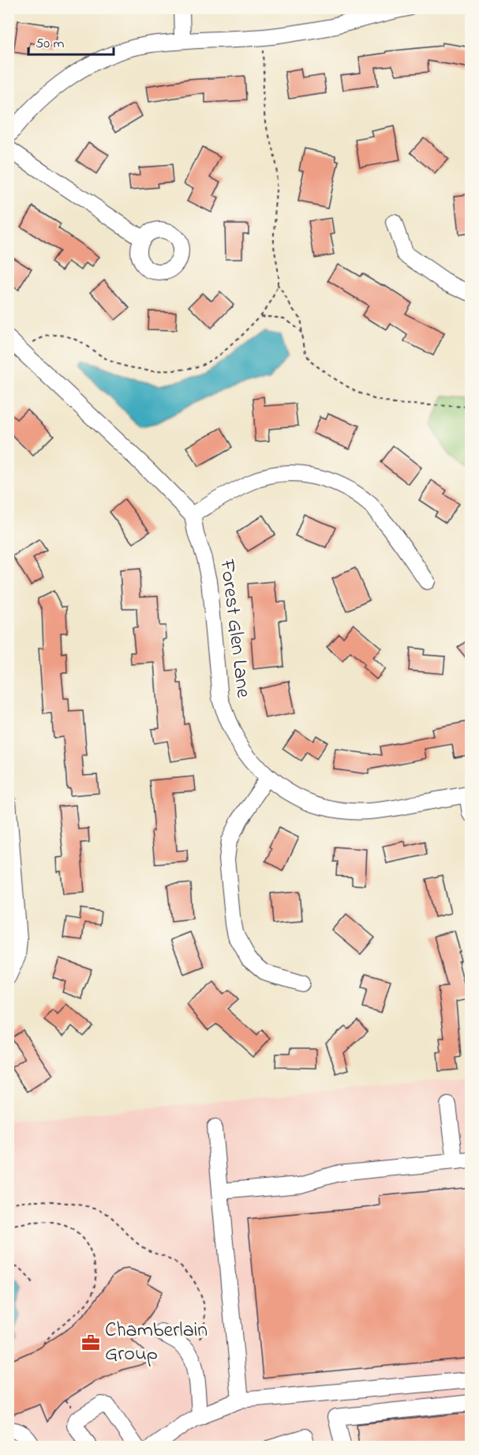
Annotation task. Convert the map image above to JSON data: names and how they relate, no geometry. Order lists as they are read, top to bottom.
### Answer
{
  "streets": {
    "street": ["Forest Glen Lane"]
  },
  "places": {
    "office": ["Chamberlain Group"]
  },
  "scale_bar": "50 m"
}
